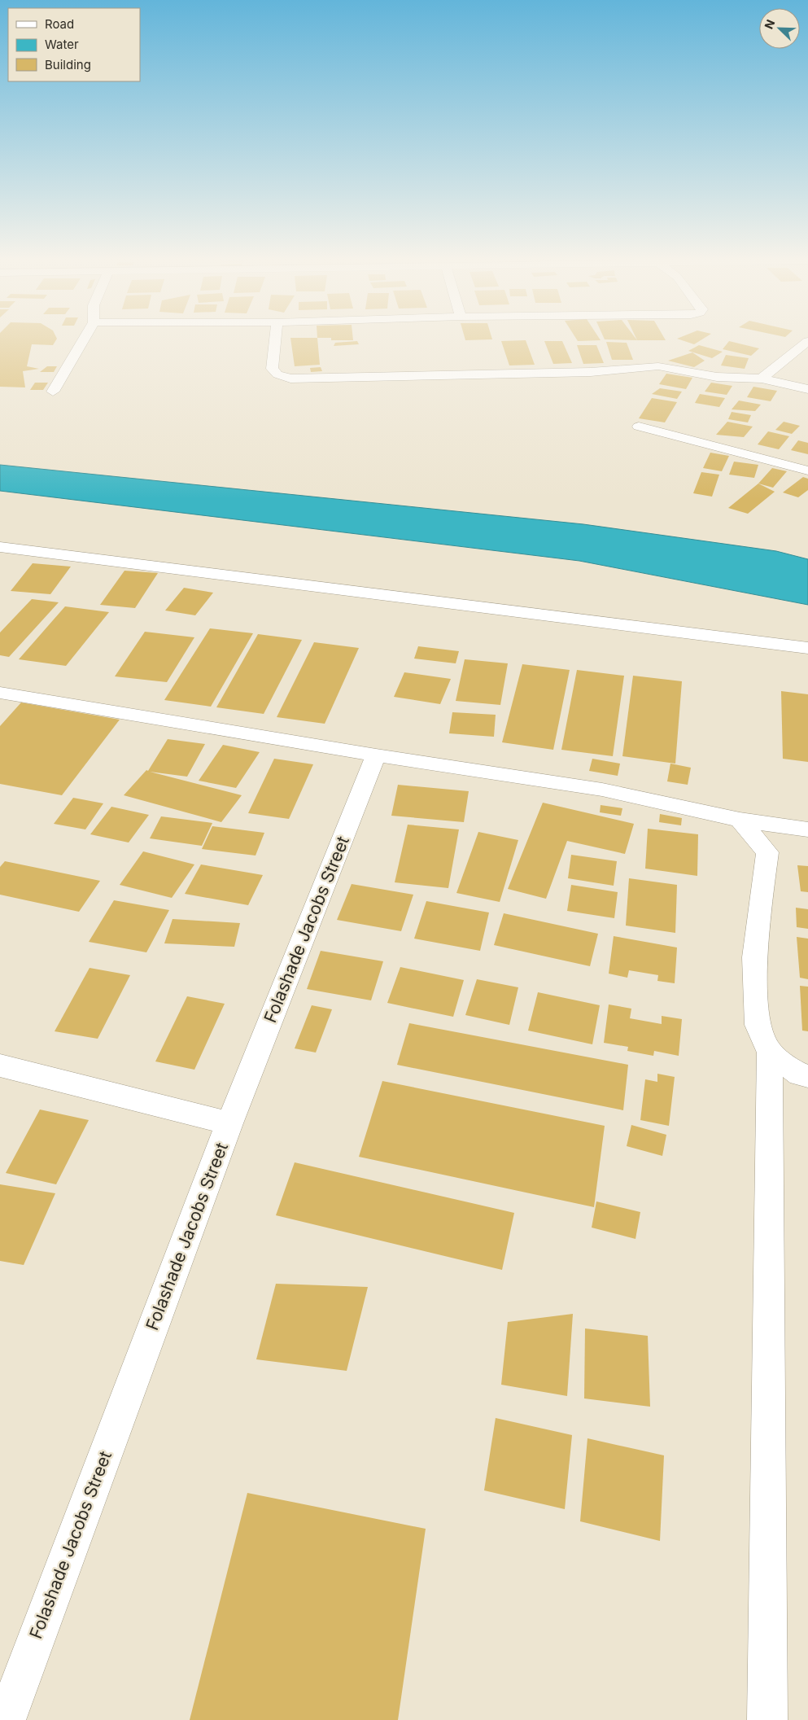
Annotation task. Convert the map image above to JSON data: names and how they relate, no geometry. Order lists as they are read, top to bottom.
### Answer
{
  "streets": {
    "street": ["Folashade Jacobs Street"]
  },
  "legend": ["Road", "Water", "Building"],
  "north": "top left"
}
